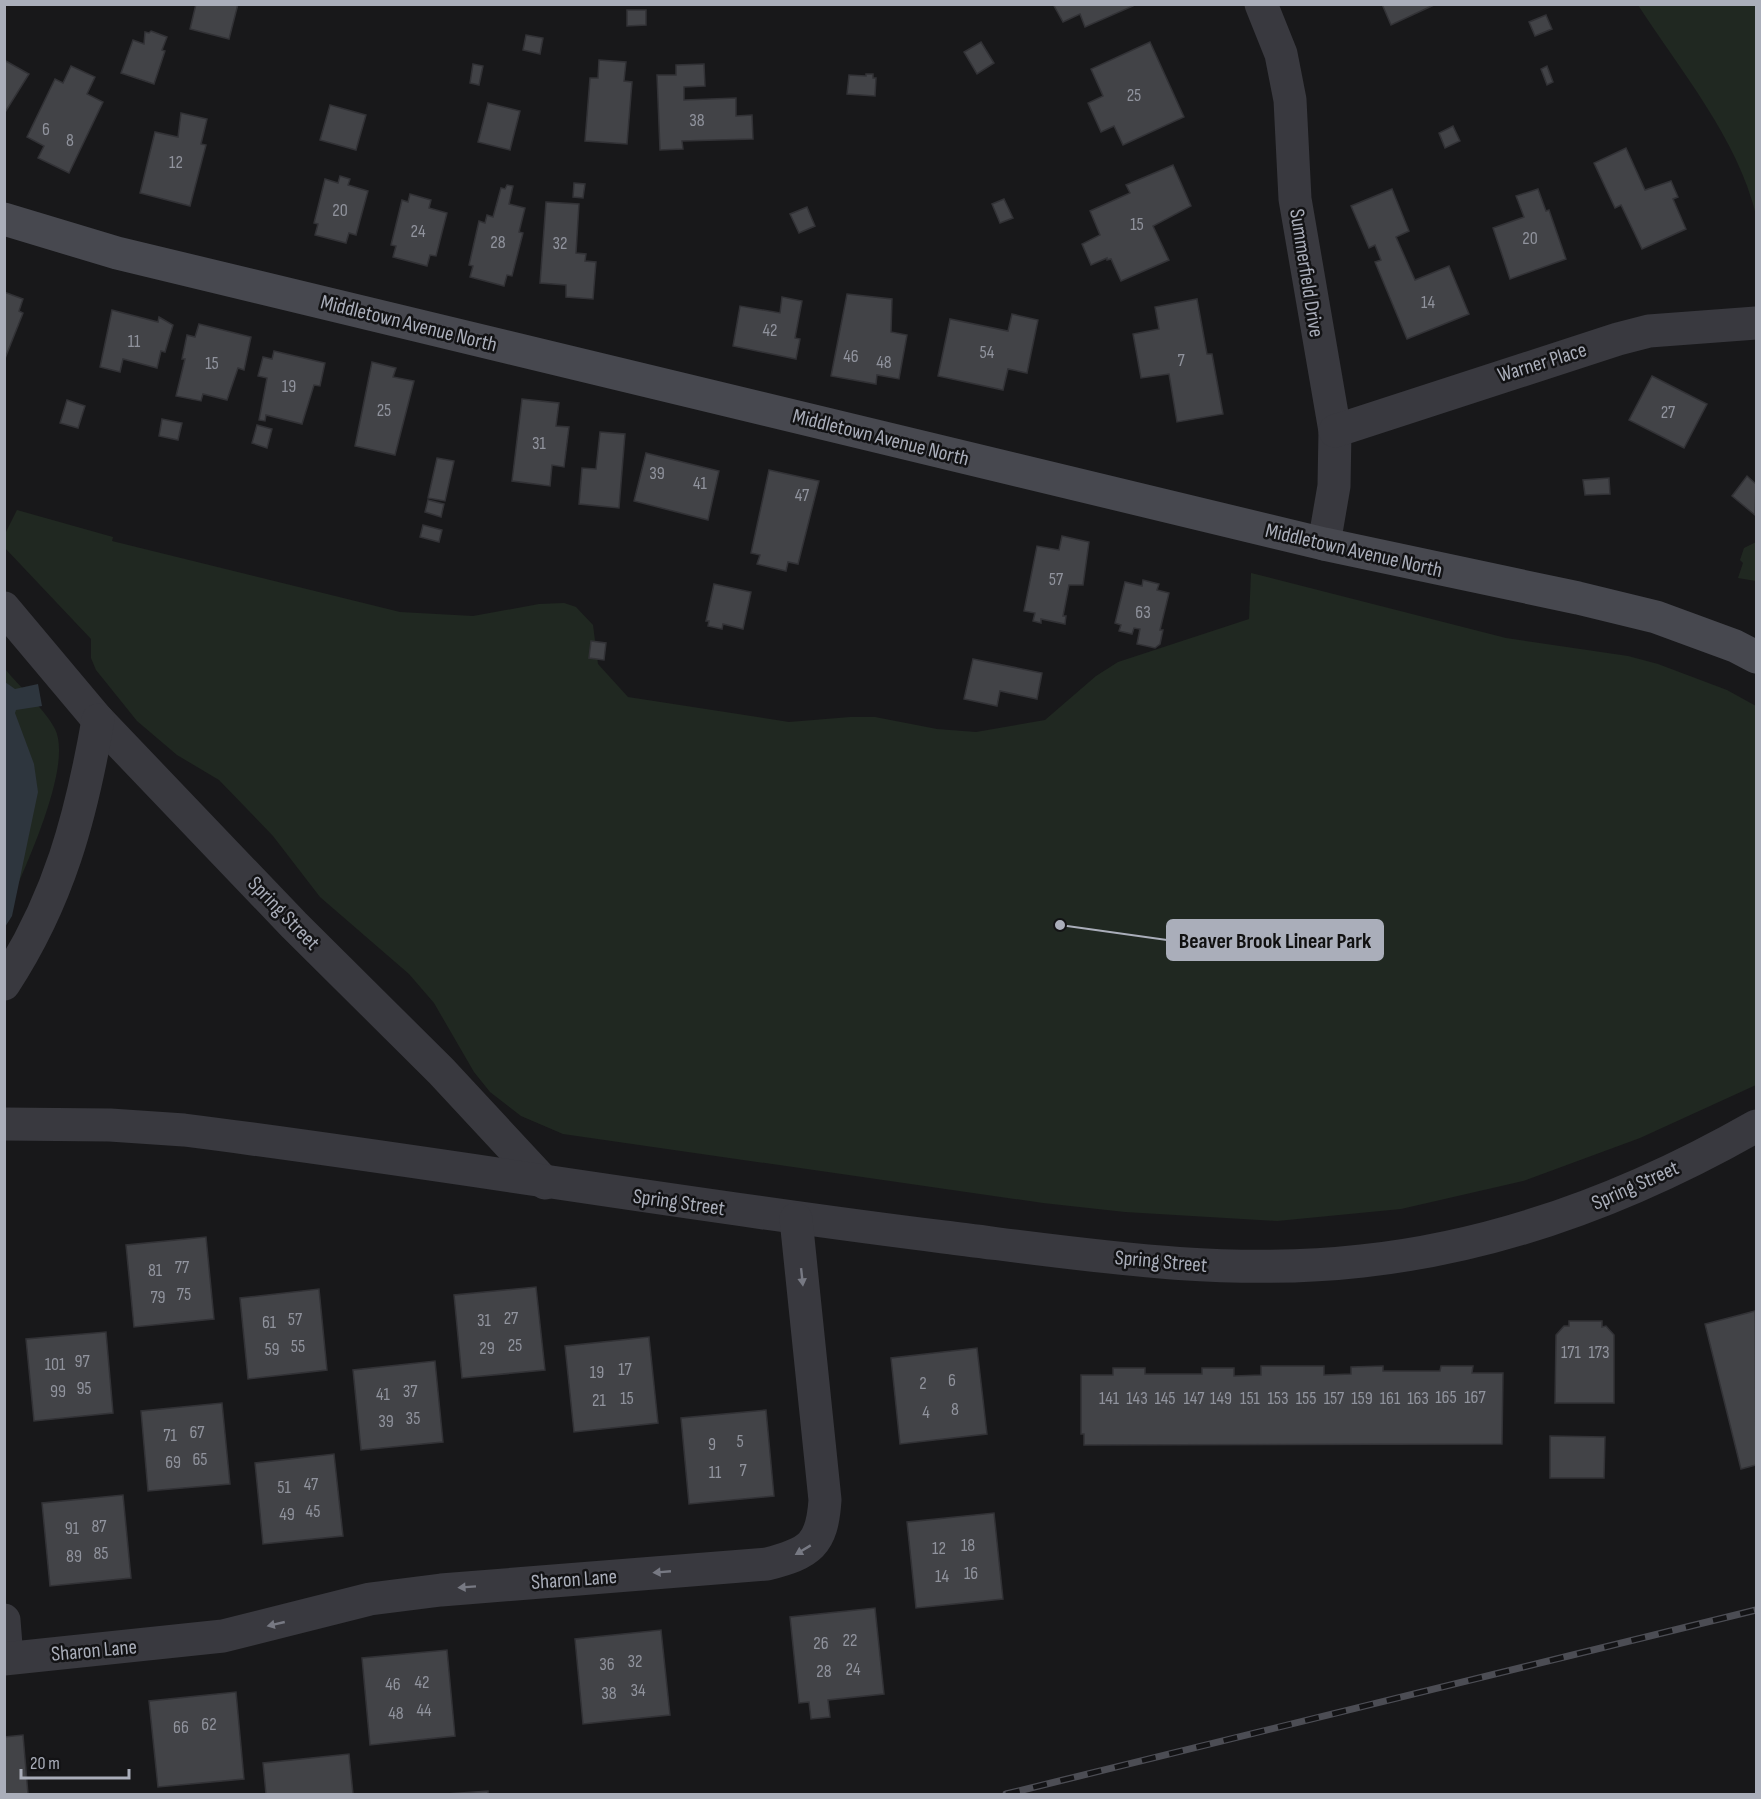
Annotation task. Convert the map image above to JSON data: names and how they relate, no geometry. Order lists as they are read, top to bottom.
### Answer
{
  "streets": {
    "street": [
      "Summerfield Drive",
      "Middletown Avenue North",
      "Warner Place",
      "Spring Street",
      "Sharon Lane"
    ]
  },
  "crossings": [
    ["Summerfield Drive", "Middletown Avenue North"],
    ["Summerfield Drive", "Warner Place"],
    ["Spring Street", "Sharon Lane"]
  ],
  "places": ["Beaver Brook Linear Park"],
  "house_numbers": [
    "25",
    "38",
    "6",
    "8",
    "12",
    "20",
    "15",
    "24",
    "20",
    "28",
    "32",
    "14",
    "42",
    "11",
    "54",
    "46",
    "7",
    "48",
    "15",
    "19",
    "25",
    "27",
    "31",
    "39",
    "41",
    "47",
    "57",
    "63",
    "77",
    "81",
    "75",
    "79",
    "27",
    "57",
    "31",
    "61",
    "25",
    "55",
    "29",
    "59",
    "171",
    "173",
    "97",
    "101",
    "17",
    "19",
    "6",
    "2",
    "95",
    "99",
    "37",
    "41",
    "165",
    "167",
    "15",
    "141",
    "143",
    "145",
    "147",
    "149",
    "151",
    "153",
    "155",
    "157",
    "159",
    "161",
    "163",
    "21",
    "8",
    "4",
    "35",
    "39",
    "67",
    "71",
    "5",
    "9",
    "65",
    "69",
    "7",
    "11",
    "47",
    "51",
    "45",
    "49",
    "87",
    "91",
    "18",
    "12",
    "85",
    "89",
    "16",
    "14",
    "22",
    "26",
    "32",
    "36",
    "24",
    "28",
    "42",
    "46",
    "34",
    "38",
    "44",
    "48",
    "62",
    "66"
  ],
  "scale_bar": "20 m"
}
